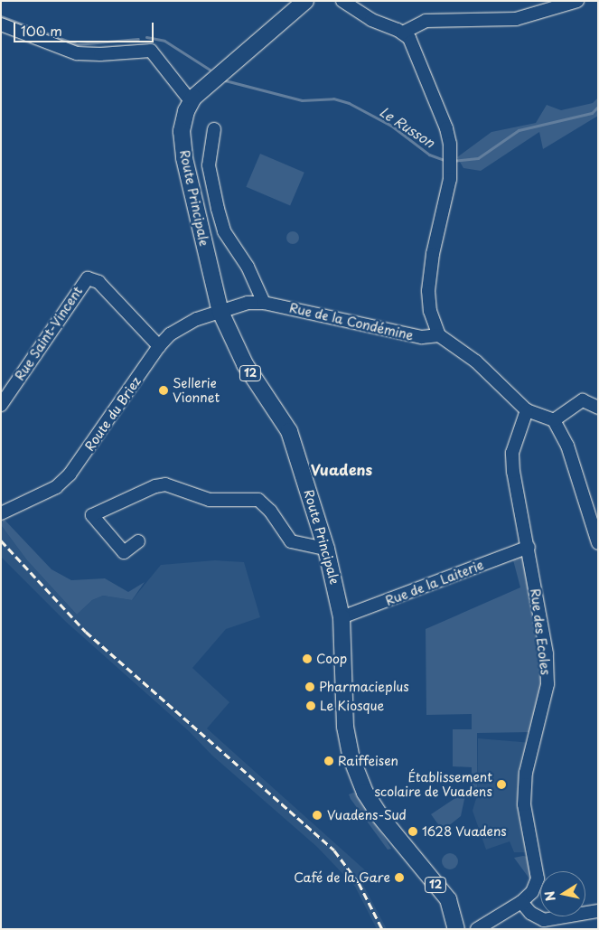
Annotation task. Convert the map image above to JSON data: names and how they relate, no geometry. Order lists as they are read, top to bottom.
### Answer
{
  "streets": {
    "main road": ["Route Principale", "12"],
    "street": [
      "Rue de la Condémine",
      "Rue Saint-Vincent",
      "Route du Briez",
      "Rue de la Laiterie",
      "Rue des Ecoles"
    ]
  },
  "crossings": [
    ["Route Principale", "Rue de la Condémine"],
    ["Route Principale", "Route du Briez"],
    ["Route Principale", "Rue de la Laiterie"],
    ["Rue de la Condémine", "Route du Briez"],
    ["Rue Saint-Vincent", "Route du Briez"],
    ["Rue de la Laiterie", "Rue des Ecoles"]
  ],
  "districts": ["Vuadens"],
  "water": ["Le Russon"],
  "places": [
    "Sellerie Vionnet",
    "Coop",
    "Pharmacieplus",
    "Le Kiosque",
    "Raiffeisen",
    "Établissement scolaire de Vuadens",
    "Vuadens-Sud",
    "1628 Vuadens",
    "Café de la Gare"
  ],
  "scale_bar": "100 m",
  "north": "left"
}
